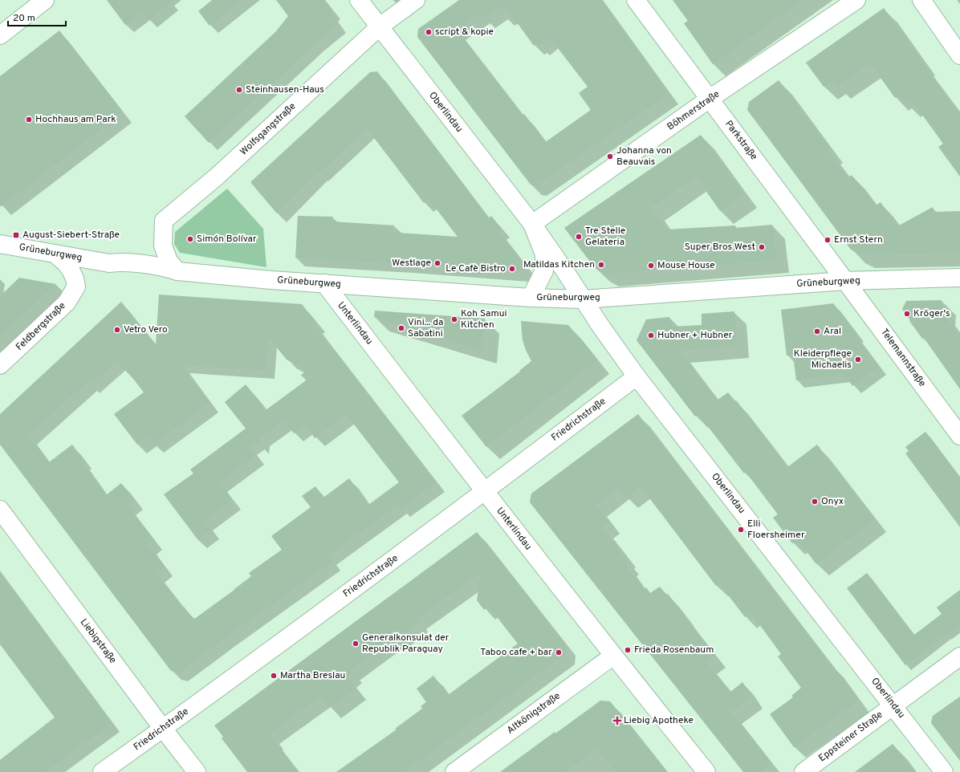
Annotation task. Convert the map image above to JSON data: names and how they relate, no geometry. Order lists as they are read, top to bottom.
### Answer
{
  "streets": {
    "street": [
      "Böhmerstraße",
      "Oberlindau",
      "Wolfsgangstraße",
      "Parkstraße",
      "Grüneburgweg",
      "Unterlindau",
      "Feldbergstraße",
      "Telemannstraße",
      "Friedrichstraße",
      "Liebigstraße",
      "Altkönigstraße",
      "Eppsteiner Straße"
    ]
  },
  "crossings": [
    ["Böhmerstraße", "Oberlindau"],
    ["Böhmerstraße", "Parkstraße"],
    ["Oberlindau", "Wolfsgangstraße"],
    ["Oberlindau", "Grüneburgweg"],
    ["Oberlindau", "Friedrichstraße"],
    ["Oberlindau", "Eppsteiner Straße"],
    ["Wolfsgangstraße", "Grüneburgweg"],
    ["Parkstraße", "Grüneburgweg"],
    ["Parkstraße", "Telemannstraße"],
    ["Grüneburgweg", "Unterlindau"],
    ["Grüneburgweg", "Feldbergstraße"],
    ["Grüneburgweg", "Telemannstraße"],
    ["Unterlindau", "Friedrichstraße"],
    ["Unterlindau", "Altkönigstraße"],
    ["Friedrichstraße", "Liebigstraße"]
  ],
  "places": {
    "other": [
      "script & kopie",
      "Steinhausen-Haus",
      "Hochhaus am Park",
      "Johanna von Beauvais",
      "Tre Stelle Gelateria",
      "Simón Bolívar",
      "Ernst Stern",
      "Super Bros West",
      "Westlage",
      "Matildas Kitchen",
      "Mouse House",
      "Le Cafè Bistro",
      "Kröger's",
      "Koh Samui Kitchen",
      "Vini... da Sabatini",
      "Vetro Vero",
      "Aral",
      "Hubner + Hubner",
      "Kleiderpflege Michaelis",
      "Onyx",
      "Elli Floersheimer",
      "Generalkonsulat der Republik Paraguay",
      "Frieda Rosenbaum",
      "Taboo cafe + bar",
      "Martha Breslau"
    ],
    "transit": ["August-Siebert-Straße"],
    "health": ["Liebig Apotheke"]
  },
  "scale_bar": "20 m"
}
